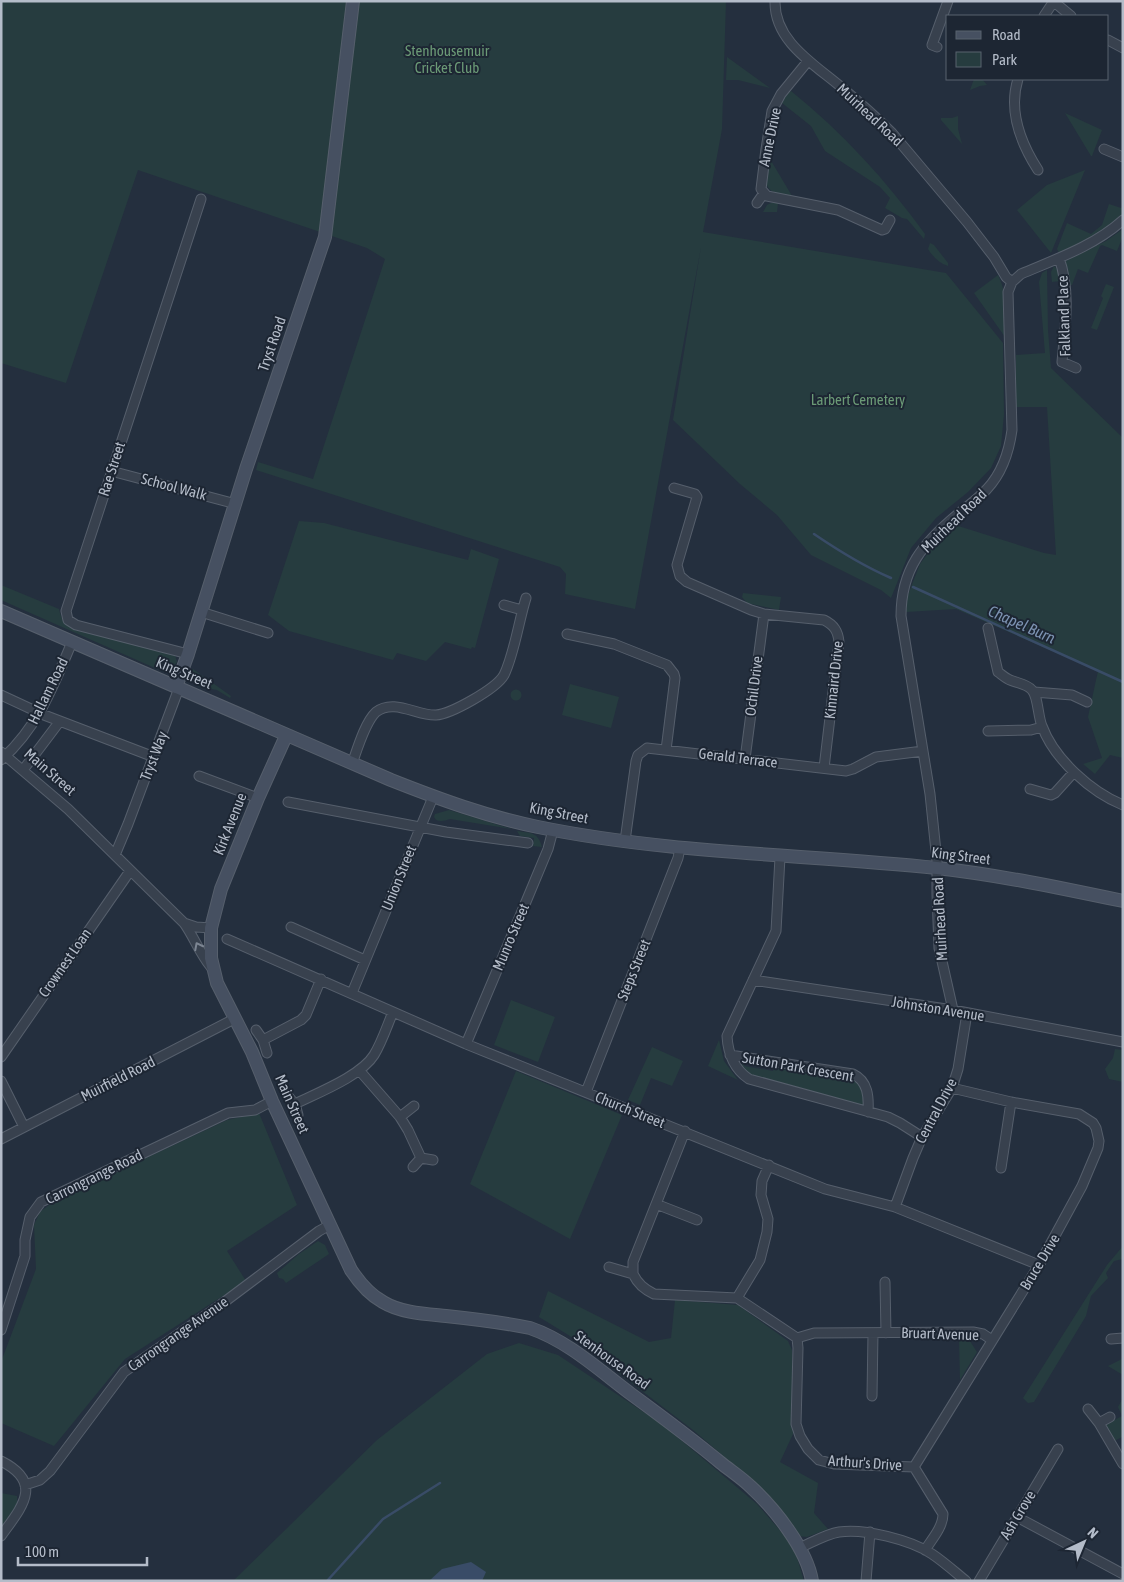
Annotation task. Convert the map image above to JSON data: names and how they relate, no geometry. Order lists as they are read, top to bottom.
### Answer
{
  "streets": {
    "street": [
      "Muirhead Road",
      "Anne Drive",
      "Falkland Place",
      "Tryst Road",
      "Rae Street",
      "School Walk",
      "King Street",
      "Kinnaird Drive",
      "Ochil Drive",
      "Hallam Road",
      "Tryst Way",
      "Gerald Terrace",
      "Main Street",
      "Kirk Avenue",
      "Union Street",
      "Munro Street",
      "Crownest Loan",
      "Steps Street",
      "Johnston Avenue",
      "Sutton Park Crescent",
      "Muirfield Road",
      "Church Street",
      "Central Drive",
      "Carrongrange Road",
      "Bruce Drive",
      "Carrongrange Avenue",
      "Bruart Avenue",
      "Stenhouse Road",
      "Arthur's Drive",
      "Ash Grove"
    ]
  },
  "crossings": [
    ["Muirhead Road", "Anne Drive"],
    ["Muirhead Road", "King Street"],
    ["Muirhead Road", "Gerald Terrace"],
    ["Muirhead Road", "Johnston Avenue"],
    ["Tryst Road", "Rae Street"],
    ["Tryst Road", "School Walk"],
    ["Tryst Road", "King Street"],
    ["Tryst Road", "Tryst Way"],
    ["Rae Street", "School Walk"],
    ["King Street", "Hallam Road"],
    ["King Street", "Tryst Way"],
    ["King Street", "Gerald Terrace"],
    ["King Street", "Kirk Avenue"],
    ["King Street", "Union Street"],
    ["King Street", "Munro Street"],
    ["King Street", "Steps Street"],
    ["King Street", "Sutton Park Crescent"],
    ["Kinnaird Drive", "Ochil Drive"],
    ["Kinnaird Drive", "Gerald Terrace"],
    ["Ochil Drive", "Gerald Terrace"],
    ["Hallam Road", "Main Street"],
    ["Tryst Way", "Main Street"],
    ["Main Street", "Kirk Avenue"],
    ["Main Street", "Crownest Loan"],
    ["Main Street", "Muirfield Road"],
    ["Main Street", "Carrongrange Road"],
    ["Main Street", "Carrongrange Avenue"],
    ["Main Street", "Stenhouse Road"],
    ["Union Street", "Church Street"],
    ["Munro Street", "Church Street"],
    ["Steps Street", "Church Street"],
    ["Johnston Avenue", "Sutton Park Crescent"],
    ["Johnston Avenue", "Central Drive"],
    ["Sutton Park Crescent", "Central Drive"],
    ["Church Street", "Central Drive"],
    ["Church Street", "Bruce Drive"],
    ["Central Drive", "Bruce Drive"],
    ["Bruce Drive", "Bruart Avenue"],
    ["Bruce Drive", "Arthur's Drive"],
    ["Bruart Avenue", "Arthur's Drive"]
  ],
  "water": ["Chapel Burn"],
  "parks": ["Stenhousemuir Cricket Club", "Larbert Cemetery"],
  "legend": ["Road", "Park"],
  "scale_bar": "100 m",
  "north": "top right"
}
